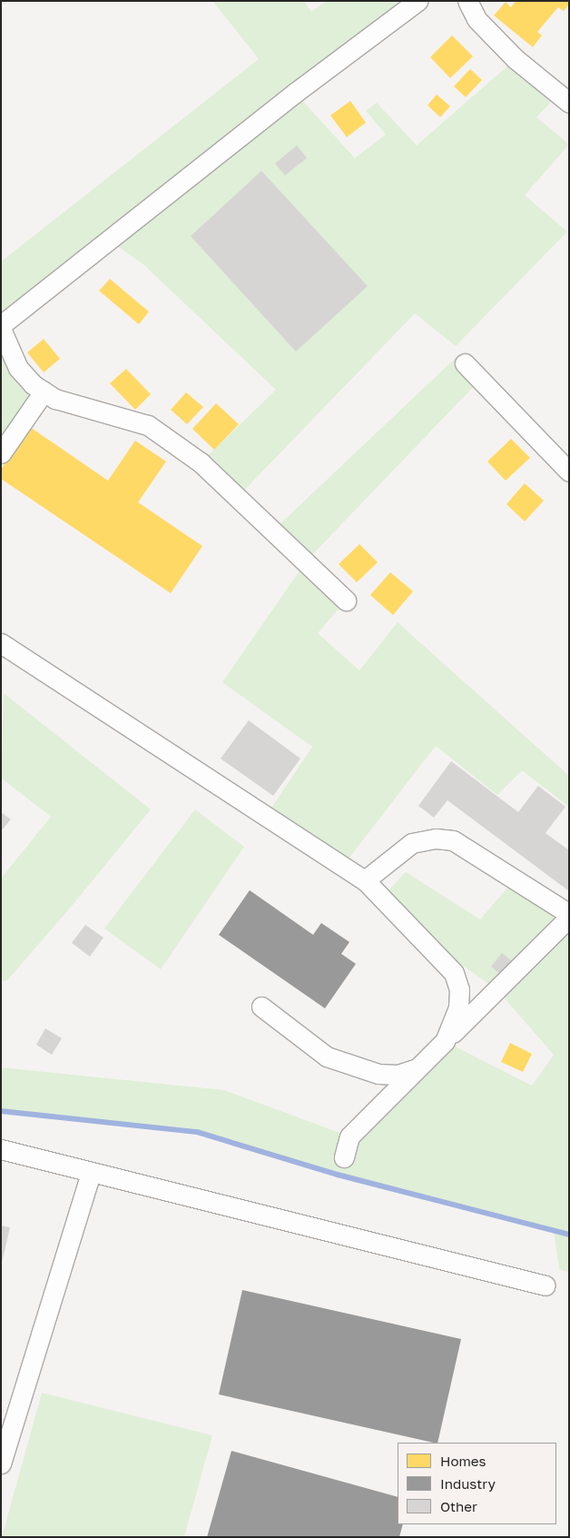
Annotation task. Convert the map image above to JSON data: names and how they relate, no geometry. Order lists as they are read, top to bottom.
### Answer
{
  "legend": ["Homes", "Industry", "Other"]
}
